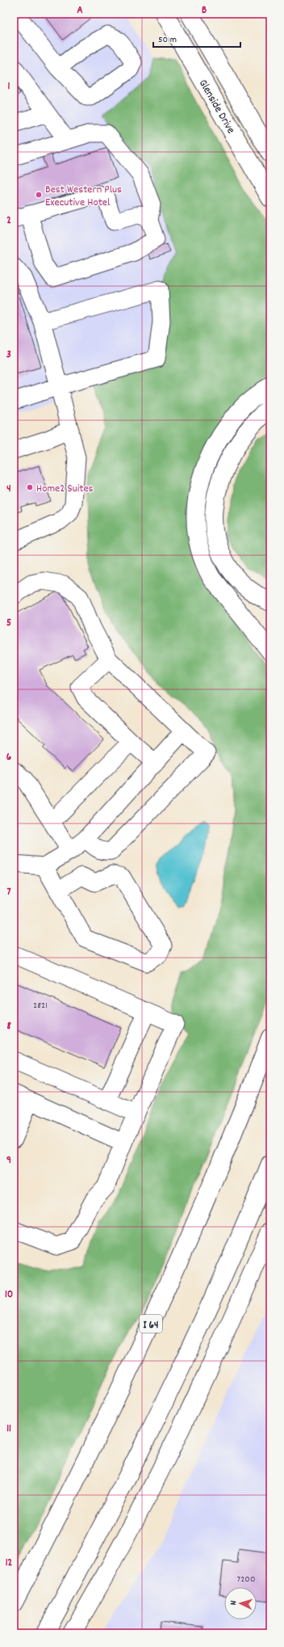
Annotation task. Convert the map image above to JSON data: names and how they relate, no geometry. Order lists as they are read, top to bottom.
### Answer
{
  "streets": {
    "main road": ["Glenside Drive", "I 64"]
  },
  "places": ["Best Western Plus Executive Hotel", "Home2 Suites"],
  "house_numbers": ["2821", "7200"],
  "scale_bar": "50 m",
  "north": "left",
  "grid": {
    "columns": ["A", "B"],
    "rows": [
      "1",
      "2",
      "3",
      "4",
      "5",
      "6",
      "7",
      "8",
      "9",
      "10",
      "11",
      "12"
    ]
  }
}
